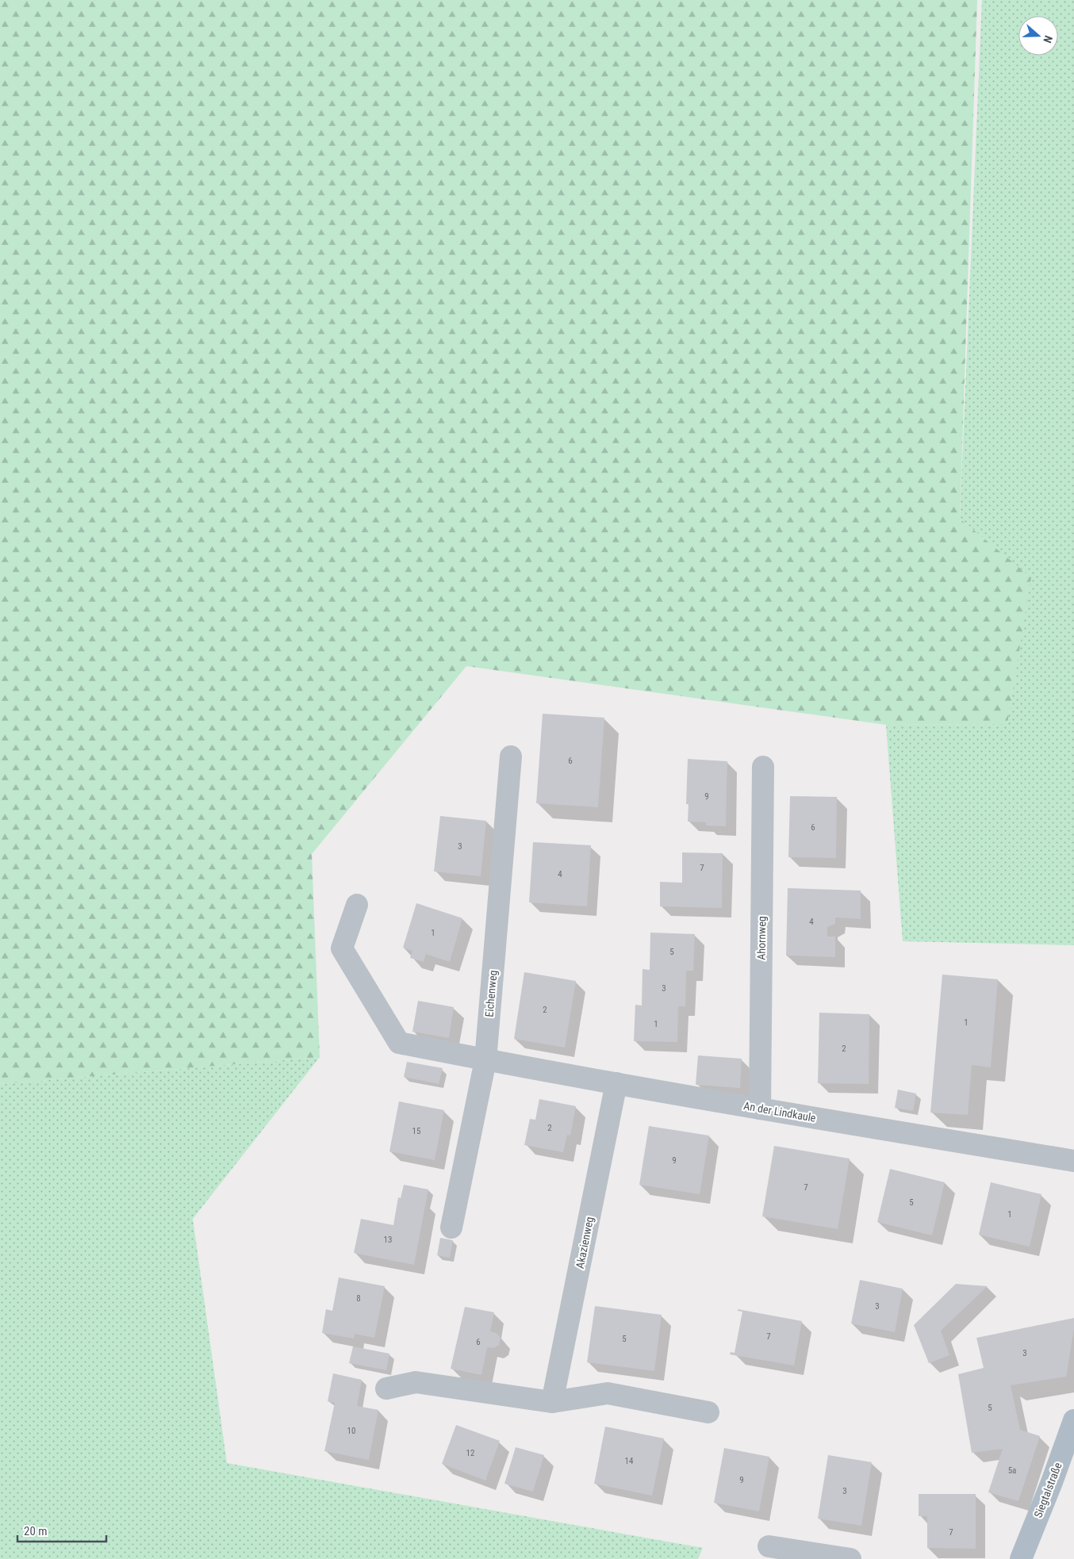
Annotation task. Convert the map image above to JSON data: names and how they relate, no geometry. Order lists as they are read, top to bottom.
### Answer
{
  "streets": {
    "main road": ["Siegtalstraße"],
    "street": [
      "Ahornweg",
      "Eichenweg",
      "An der Lindkaule",
      "Akazienweg"
    ]
  },
  "crossings": [
    ["Ahornweg", "An der Lindkaule"],
    ["Eichenweg", "An der Lindkaule"],
    ["An der Lindkaule", "Akazienweg"]
  ],
  "house_numbers": [
    "6",
    "9",
    "6",
    "3",
    "7",
    "4",
    "4",
    "1",
    "5",
    "3",
    "2",
    "1",
    "1",
    "2",
    "2",
    "15",
    "9",
    "7",
    "5",
    "1",
    "13",
    "8",
    "3",
    "7",
    "5",
    "6",
    "3",
    "5",
    "10",
    "12",
    "14",
    "5a",
    "9",
    "3",
    "7"
  ],
  "scale_bar": "20 m",
  "north": "right"
}
